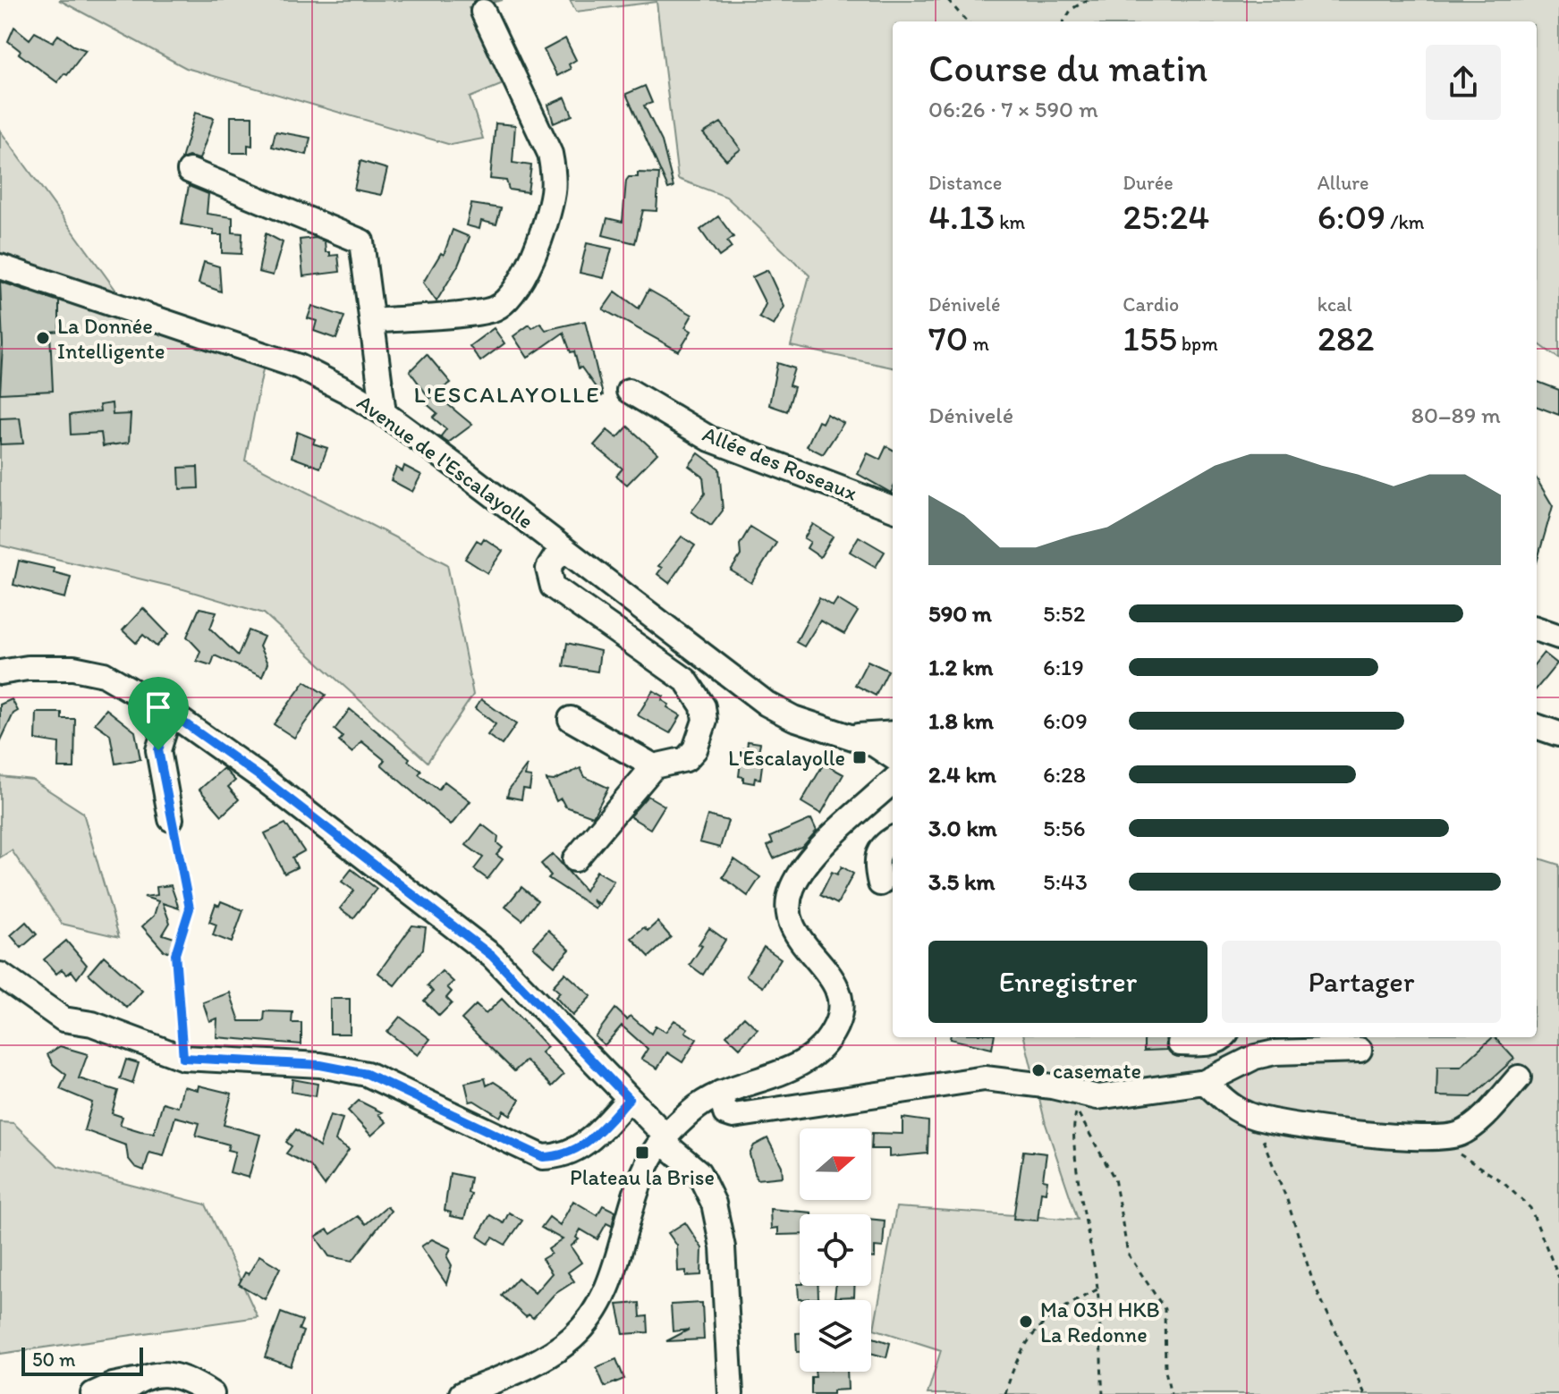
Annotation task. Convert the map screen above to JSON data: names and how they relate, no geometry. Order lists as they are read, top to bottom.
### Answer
{
  "streets": {
    "street": ["Avenue de l'Escalayolle", "Allée des Roseaux"]
  },
  "districts": ["L'ESCALAYOLLE"],
  "places": {
    "other": ["La Donnée Intelligente", "casemate", "Ma 03H HKB La Redonne"],
    "transit": ["L'Escalayolle", "Plateau la Brise"]
  },
  "scale_bar": "50 m",
  "north": "right",
  "page": {
    "heading": ["Course du matin", "06:26 · 7 × 590 m"],
    "stats": [
      ["Distance", "4.13 km"],
      ["Durée", "25:24"],
      ["Allure", "6:09 /km"],
      ["Dénivelé", "70 m"],
      ["Cardio", "155 bpm"],
      ["kcal", "282"]
    ],
    "chart": ["Dénivelé", "80–89 m"],
    "list": [
      {
        "name": "590 m",
        "note": "5:52"
      },
      {
        "name": "1.2 km",
        "note": "6:19"
      },
      {
        "name": "1.8 km",
        "note": "6:09"
      },
      {
        "name": "2.4 km",
        "note": "6:28"
      },
      {
        "name": "3.0 km",
        "note": "5:56"
      },
      {
        "name": "3.5 km",
        "note": "5:43"
      }
    ],
    "buttons": ["Enregistrer", "Partager"],
    "scale": "50 m"
  }
}
